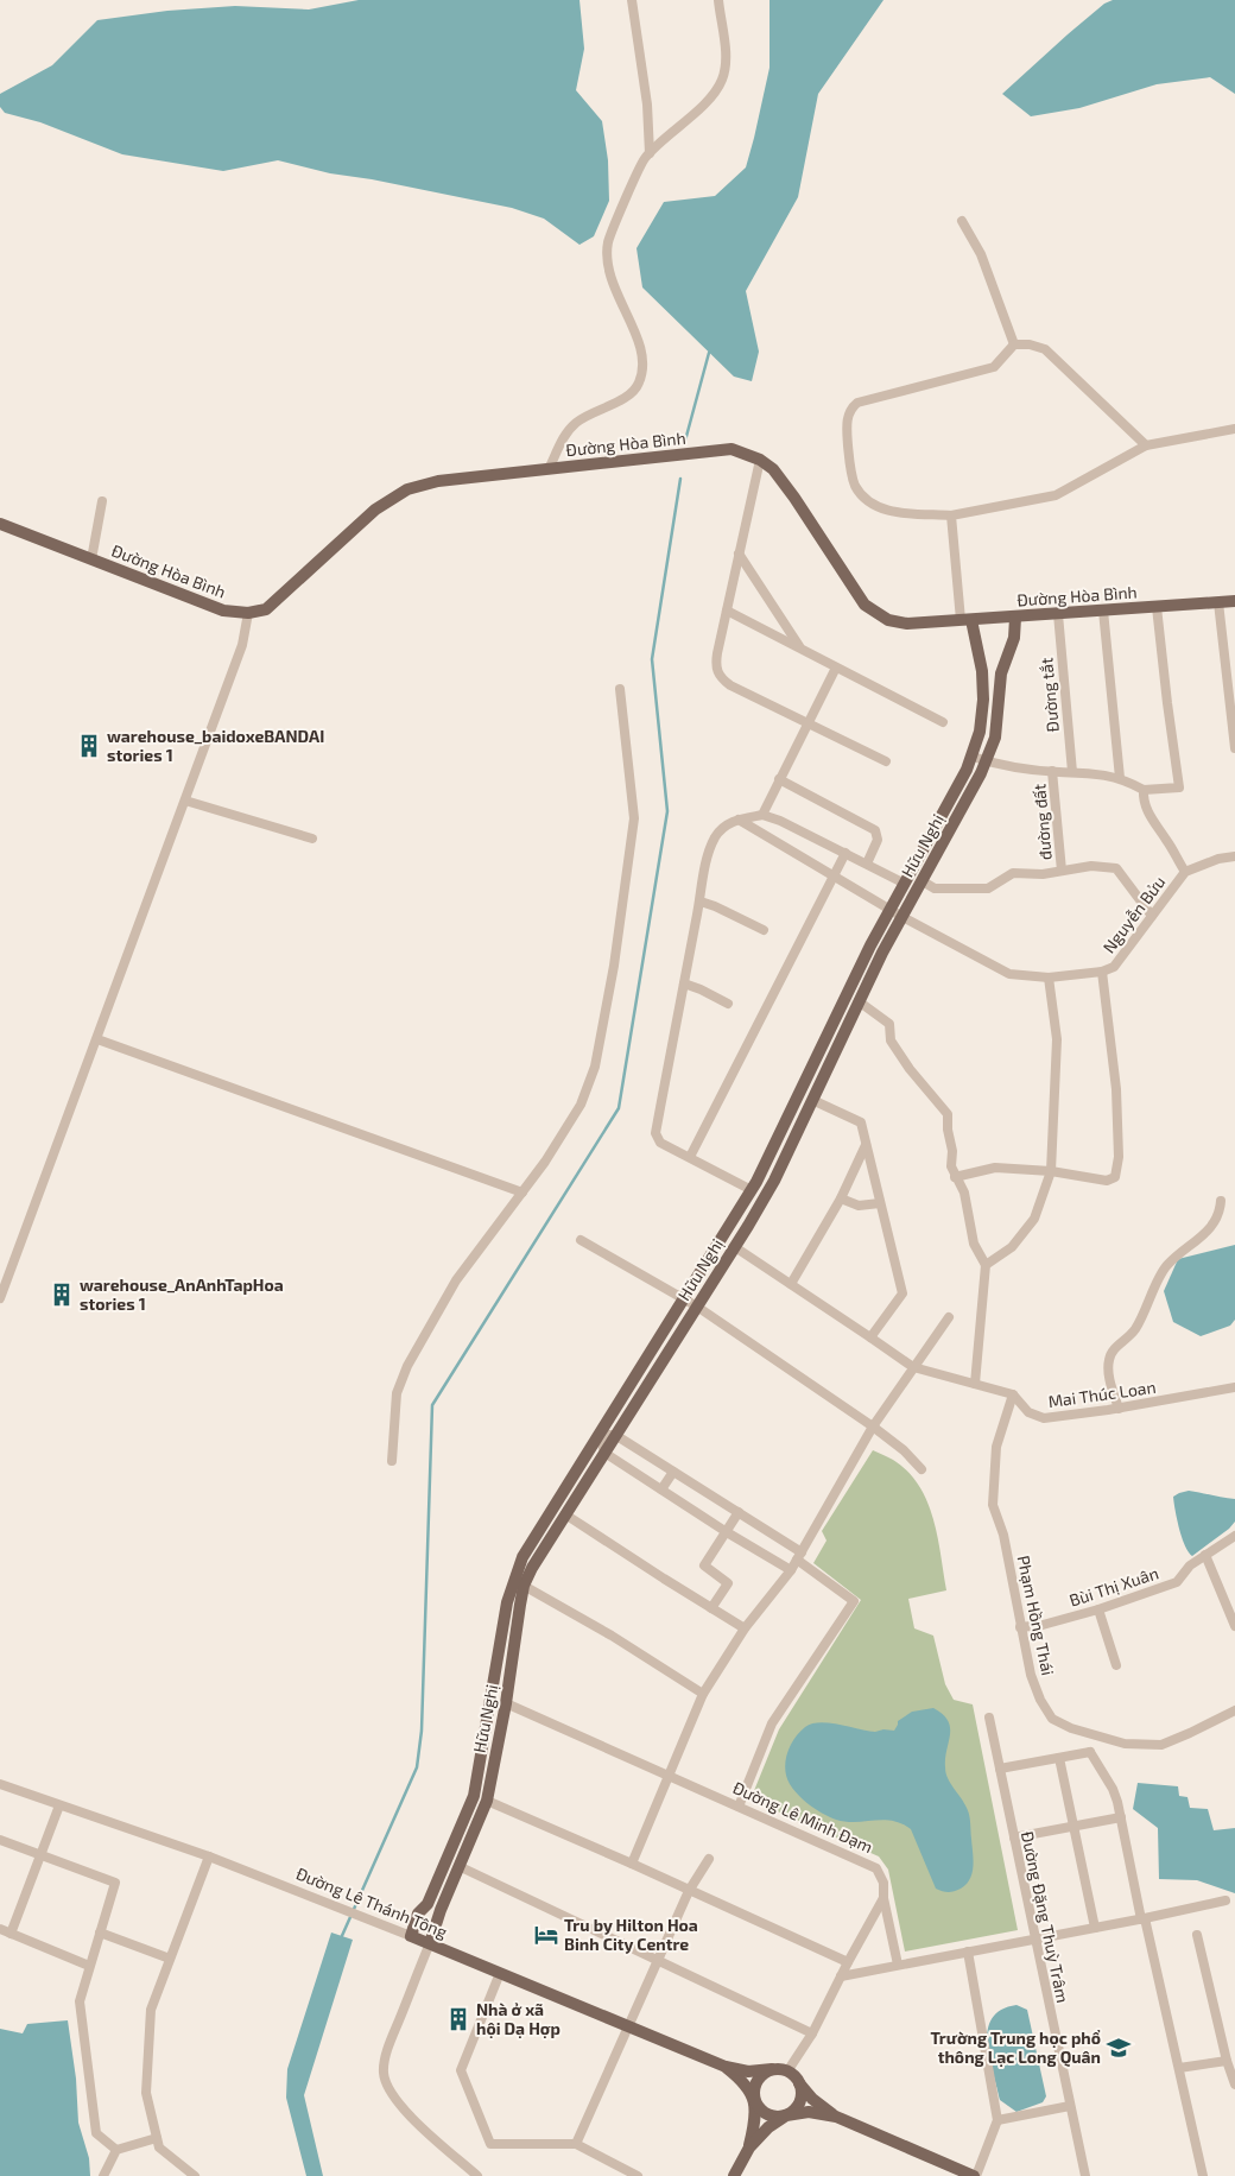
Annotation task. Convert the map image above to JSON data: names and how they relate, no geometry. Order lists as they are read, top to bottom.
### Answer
{
  "streets": {
    "main road": ["Đường Hòa Bình", "Hữu Nghị", "Đường Lê Thánh Tông"],
    "street": [
      "Đường tắt",
      "đường đất",
      "Nguyễn Bửu",
      "Mai Thúc Loan",
      "Bùi Thị Xuân",
      "Phạm Hồng Thái",
      "Đường Lê Minh Đạm",
      "Đường Đặng Thuỳ Trâm"
    ]
  },
  "crossings": [
    ["Đường Hòa Bình", "Đường tắt"],
    ["Đường Hòa Bình", "Hữu Nghị"],
    ["Hữu Nghị", "Nguyễn Bửu"],
    ["Hữu Nghị", "Đường Lê Minh Đạm"],
    ["Hữu Nghị", "Đường Lê Thánh Tông"],
    ["Mai Thúc Loan", "Phạm Hồng Thái"],
    ["Bùi Thị Xuân", "Phạm Hồng Thái"]
  ],
  "places": {
    "building": ["warehouse_baidoxeBANDAI stories 1", "warehouse_AnAnhTapHoa stories 1", "Nhà ở xã hội Dạ Hợp"],
    "hotel": ["Tru by Hilton Hoa Binh City Centre"],
    "school or university": ["Trường Trung học phổ thông Lạc Long Quân"]
  }
}
